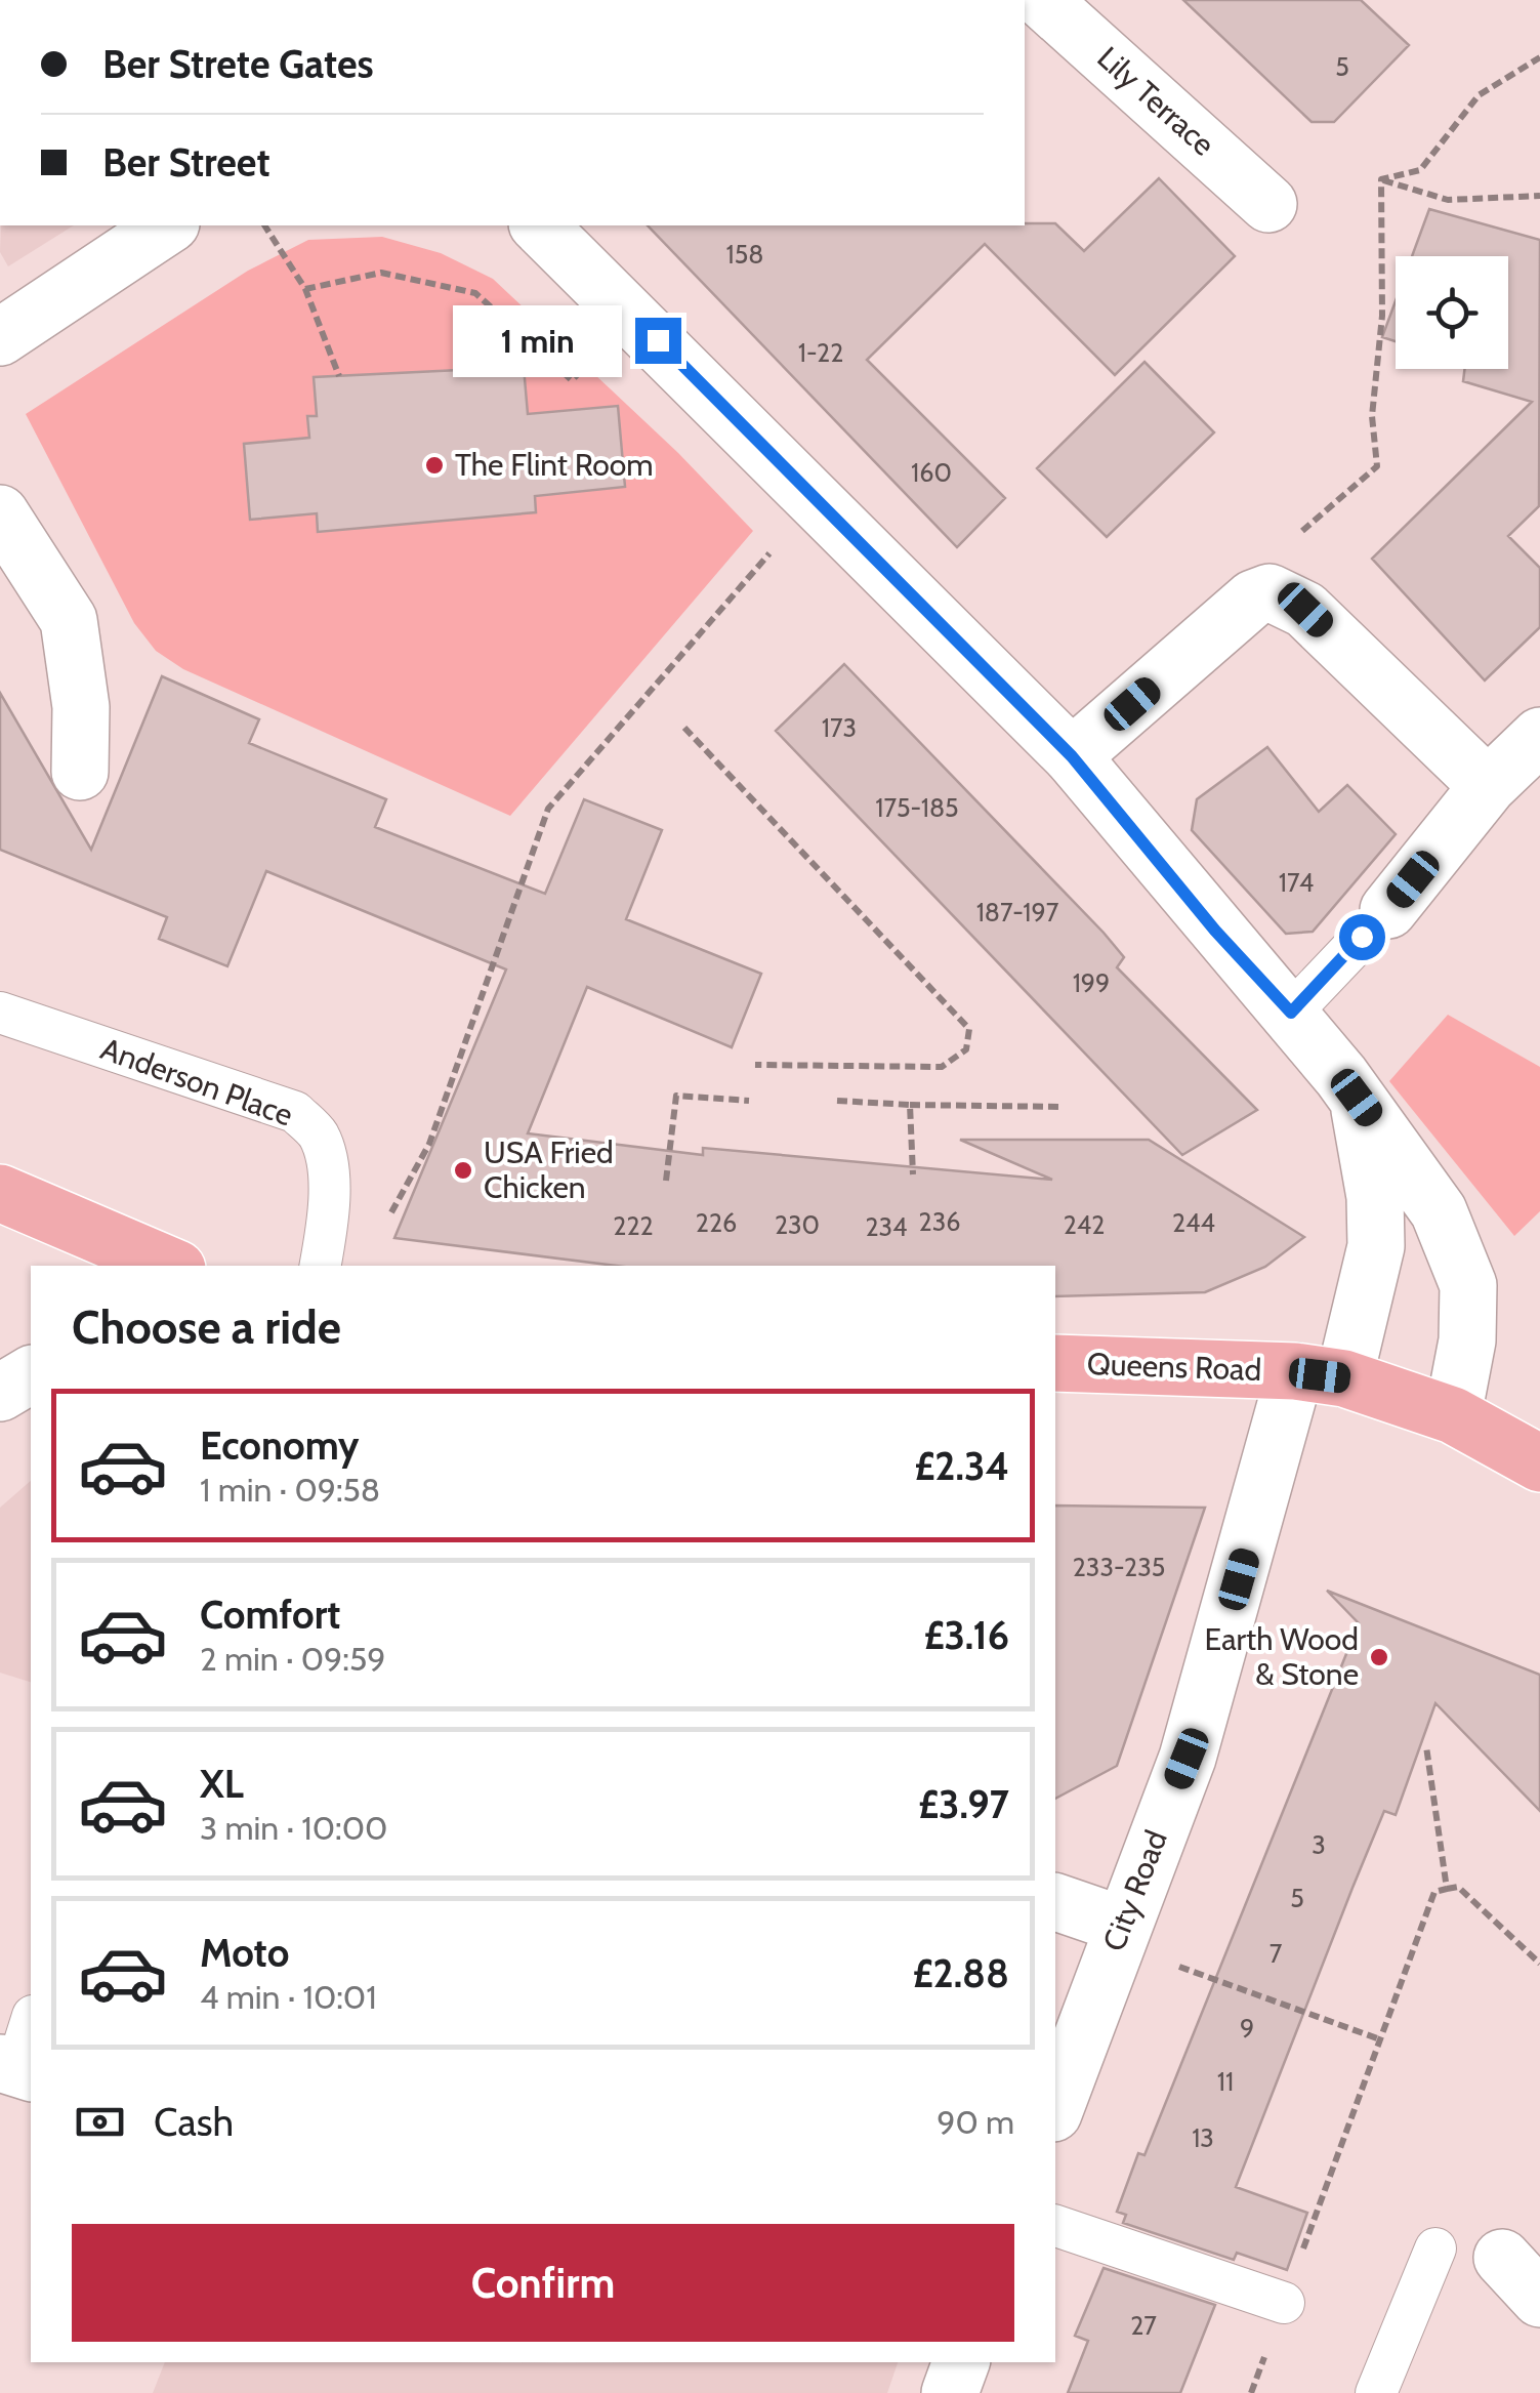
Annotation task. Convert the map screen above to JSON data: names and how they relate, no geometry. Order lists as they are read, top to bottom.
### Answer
{
  "streets": {
    "main road": ["Queens Road"],
    "street": ["Lily Terrace", "City Road"],
    "lane": ["Anderson Place"]
  },
  "crossings": [
    ["Queens Road", "City Road"]
  ],
  "places": ["The Flint Room", "USA Fried Chicken", "Earth Wood & Stone"],
  "house_numbers": [
    "5",
    "158",
    "1-22",
    "160",
    "173",
    "175-185",
    "174",
    "187-197",
    "199",
    "236",
    "226",
    "244",
    "230",
    "242",
    "222",
    "234",
    "233-235",
    "3",
    "5",
    "7",
    "9",
    "11",
    "13",
    "27"
  ],
  "page": {
    "banner": ["Ber Strete Gates", "Ber Street"],
    "bubble": "1 min",
    "heading": "Choose a ride",
    "list": [
      {
        "name": "Economy",
        "note": "1 min · 09:58",
        "value": "£2.34"
      },
      {
        "name": "Comfort",
        "note": "2 min · 09:59",
        "value": "£3.16"
      },
      {
        "name": "XL",
        "note": "3 min · 10:00",
        "value": "£3.97"
      },
      {
        "name": "Moto",
        "note": "4 min · 10:01",
        "value": "£2.88"
      }
    ],
    "pay": ["Cash", "90 m"],
    "buttons": "Confirm"
  }
}
